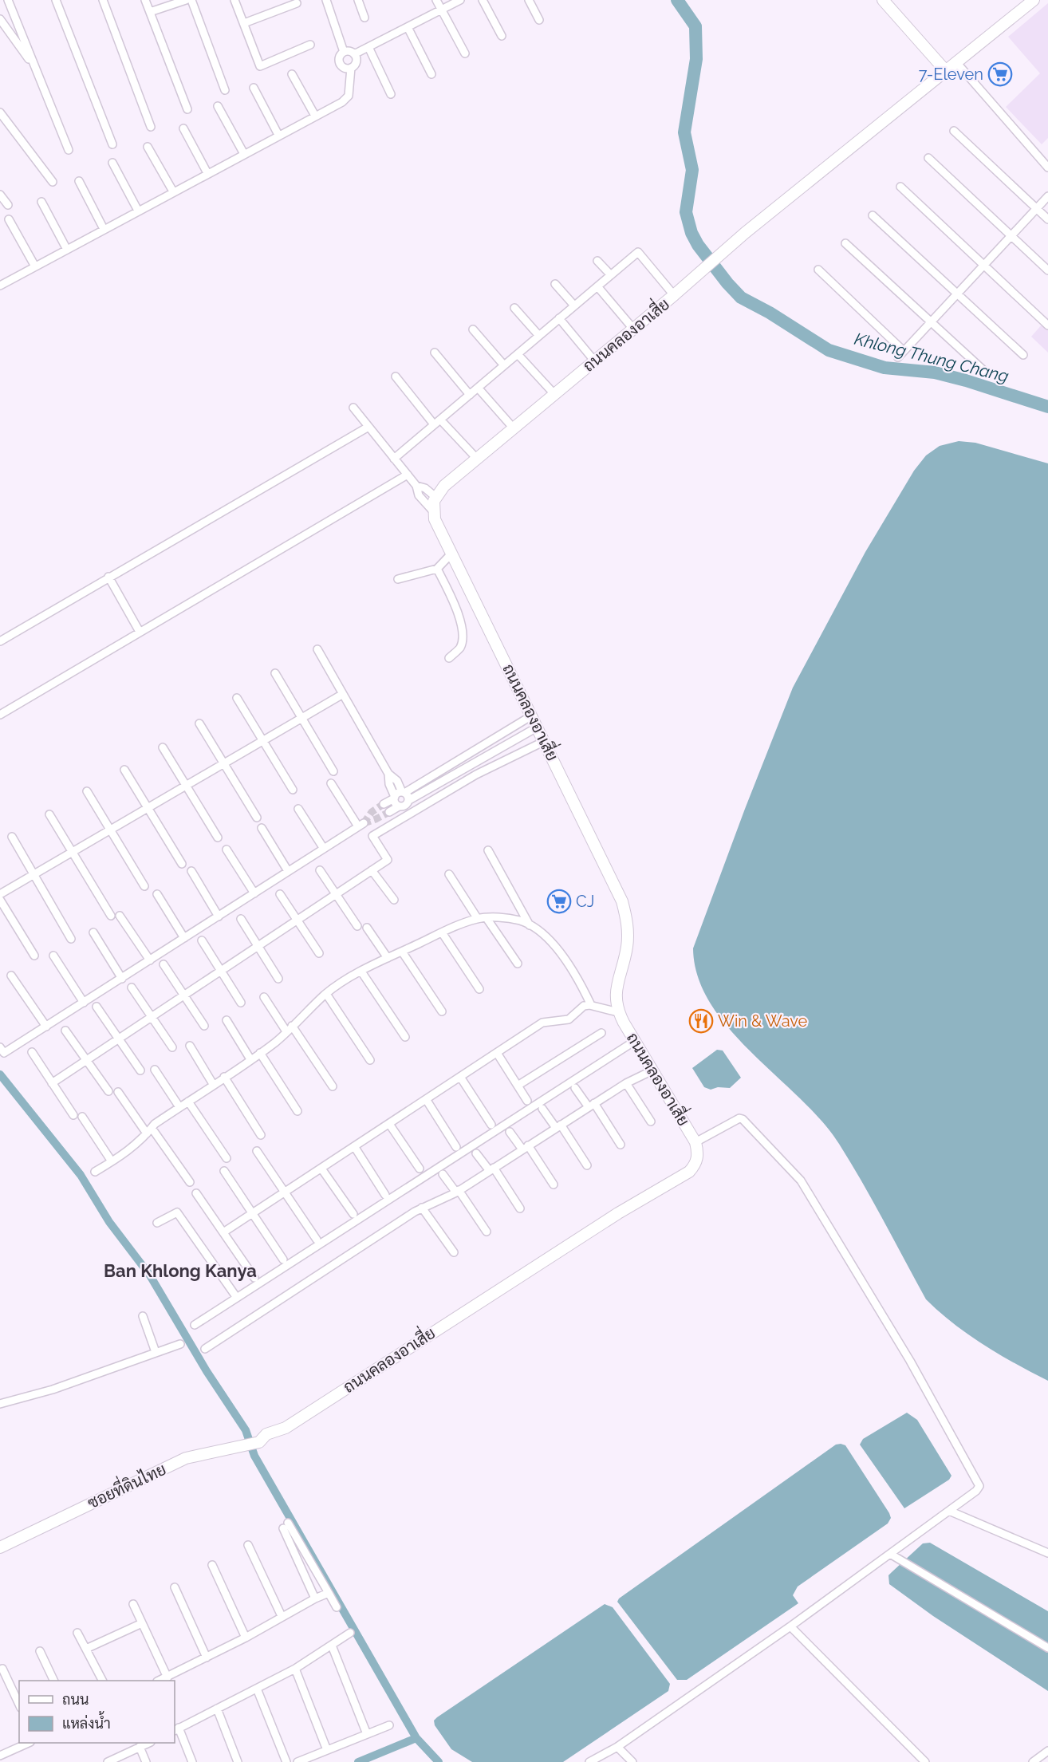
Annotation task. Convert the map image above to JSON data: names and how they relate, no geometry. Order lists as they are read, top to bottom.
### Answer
{
  "streets": {
    "street": ["ถนนคลองอาเสี่ย", "ซอยที่ดินไทย"]
  },
  "crossings": [
    ["ถนนคลองอาเสี่ย", "ซอยที่ดินไทย"]
  ],
  "districts": ["Ban Khlong Kanya"],
  "water": ["Khlong Thung Chang"],
  "places": {
    "supermarket": ["7-Eleven", "CJ"],
    "restaurant": ["Win & Wave"]
  },
  "legend": ["ถนน", "แหล่งน้ำ"]
}
